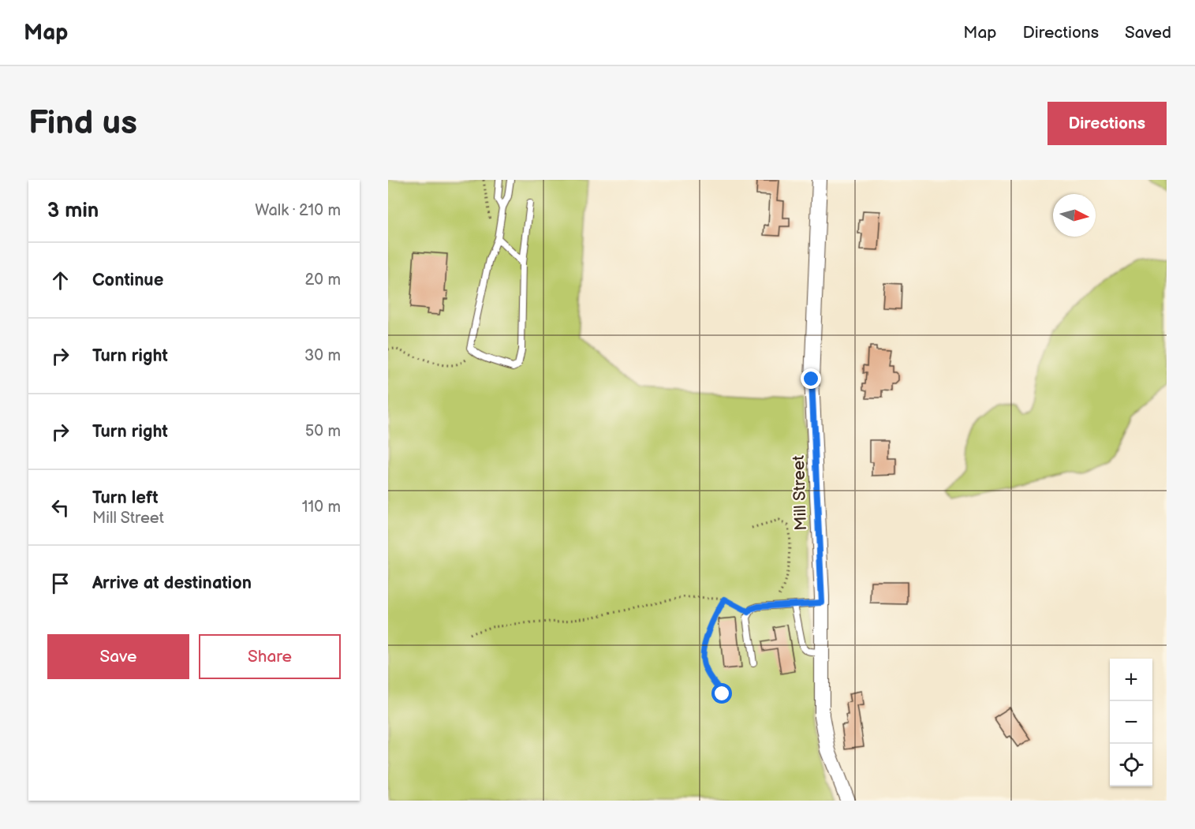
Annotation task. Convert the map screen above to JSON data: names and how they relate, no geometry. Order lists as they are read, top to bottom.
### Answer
{
  "streets": {
    "street": ["Mill Street"]
  },
  "north": "right",
  "page": {
    "header": "Map",
    "nav": ["Map", "Directions", "Saved"],
    "buttons": [
      "Directions",
      ["Save", "Share"]
    ],
    "title": "Find us",
    "heading": ["3 min", "Walk · 210 m"],
    "list": [
      ["Continue", "20 m"],
      ["Turn right", "30 m"],
      ["Turn right", "50 m"],
      ["Turn left", "Mill Street", "110 m"],
      "Arrive at destination"
    ],
    "map_buttons": ["+", "−"]
  }
}
